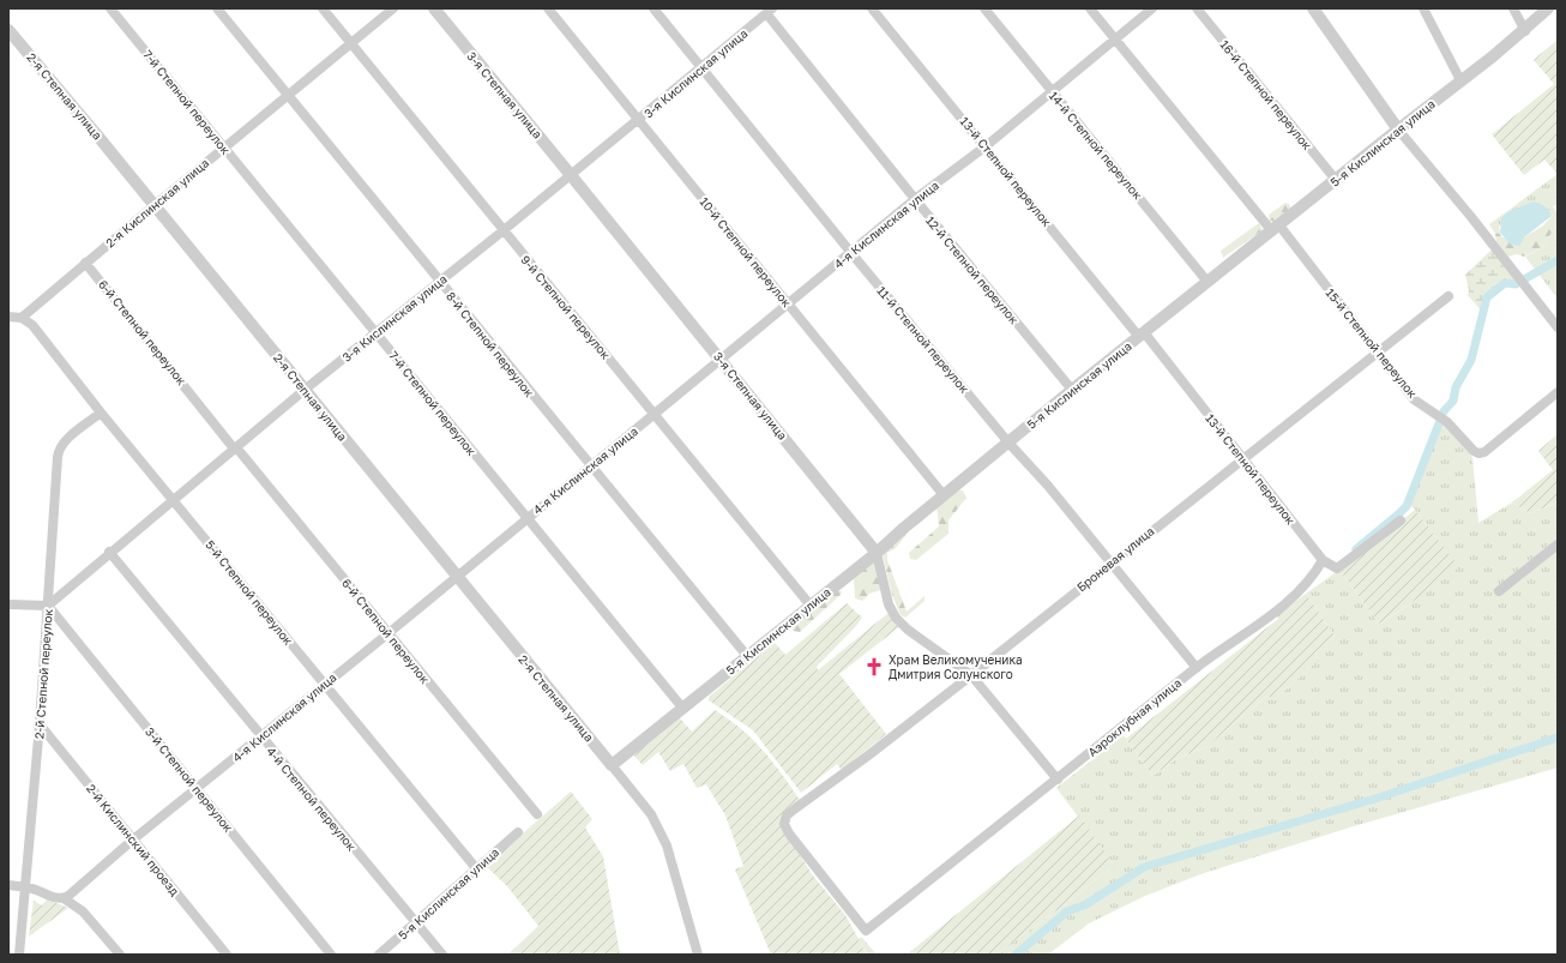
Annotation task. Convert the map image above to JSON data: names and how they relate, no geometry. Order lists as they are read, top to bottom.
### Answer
{
  "streets": {
    "street": [
      "3-я Кислинская улица",
      "3-я Степная улица",
      "16-й Степной переулок",
      "2-я Степная улица",
      "7-й Степной переулок",
      "5-я Кислинская улица",
      "14-й Степной переулок",
      "13-й Степной переулок",
      "2-я Кислинская улица",
      "4-я Кислинская улица",
      "10-й Степной переулок",
      "12-й Степной переулок",
      "9-й Степной переулок",
      "6-й Степной переулок",
      "11-й Степной переулок",
      "15-й Степной переулок",
      "8-й Степной переулок",
      "Броневая улица",
      "5-й Степной переулок",
      "2-й Степной переулок",
      "Аэроклубная улица",
      "3-й Степной переулок",
      "4-й Степной переулок",
      "2-й Кислинский проезд"
    ]
  },
  "crossings": [
    ["3-я Кислинская улица", "3-я Степная улица"],
    ["3-я Кислинская улица", "2-я Степная улица"],
    ["3-я Кислинская улица", "7-й Степной переулок"],
    ["3-я Кислинская улица", "10-й Степной переулок"],
    ["3-я Кислинская улица", "12-й Степной переулок"],
    ["3-я Кислинская улица", "9-й Степной переулок"],
    ["3-я Кислинская улица", "6-й Степной переулок"],
    ["3-я Кислинская улица", "11-й Степной переулок"],
    ["3-я Кислинская улица", "8-й Степной переулок"],
    ["3-я Кислинская улица", "5-й Степной переулок"],
    ["3-я Кислинская улица", "2-й Степной переулок"],
    ["3-я Кислинская улица", "3-й Степной переулок"],
    ["3-я Кислинская улица", "4-й Степной переулок"],
    ["3-я Степная улица", "5-я Кислинская улица"],
    ["3-я Степная улица", "4-я Кислинская улица"],
    ["3-я Степная улица", "Броневая улица"],
    ["3-я Степная улица", "Аэроклубная улица"],
    ["16-й Степной переулок", "5-я Кислинская улица"],
    ["2-я Степная улица", "5-я Кислинская улица"],
    ["2-я Степная улица", "2-я Кислинская улица"],
    ["2-я Степная улица", "4-я Кислинская улица"],
    ["7-й Степной переулок", "5-я Кислинская улица"],
    ["7-й Степной переулок", "2-я Кислинская улица"],
    ["7-й Степной переулок", "4-я Кислинская улица"],
    ["5-я Кислинская улица", "14-й Степной переулок"],
    ["5-я Кислинская улица", "13-й Степной переулок"],
    ["5-я Кислинская улица", "10-й Степной переулок"],
    ["5-я Кислинская улица", "12-й Степной переулок"],
    ["5-я Кислинская улица", "9-й Степной переулок"],
    ["5-я Кислинская улица", "11-й Степной переулок"],
    ["5-я Кислинская улица", "15-й Степной переулок"],
    ["5-я Кислинская улица", "8-й Степной переулок"],
    ["5-я Кислинская улица", "5-й Степной переулок"],
    ["5-я Кислинская улица", "4-й Степной переулок"],
    ["14-й Степной переулок", "4-я Кислинская улица"],
    ["13-й Степной переулок", "4-я Кислинская улица"],
    ["13-й Степной переулок", "Броневая улица"],
    ["13-й Степной переулок", "Аэроклубная улица"],
    ["2-я Кислинская улица", "9-й Степной переулок"],
    ["2-я Кислинская улица", "6-й Степной переулок"],
    ["2-я Кислинская улица", "8-й Степной переулок"],
    ["2-я Кислинская улица", "5-й Степной переулок"],
    ["4-я Кислинская улица", "10-й Степной переулок"],
    ["4-я Кислинская улица", "12-й Степной переулок"],
    ["4-я Кислинская улица", "9-й Степной переулок"],
    ["4-я Кислинская улица", "6-й Степной переулок"],
    ["4-я Кислинская улица", "11-й Степной переулок"],
    ["4-я Кислинская улица", "15-й Степной переулок"],
    ["4-я Кислинская улица", "8-й Степной переулок"],
    ["4-я Кислинская улица", "5-й Степной переулок"],
    ["4-я Кислинская улица", "3-й Степной переулок"],
    ["4-я Кислинская улица", "4-й Степной переулок"],
    ["4-я Кислинская улица", "2-й Кислинский проезд"],
    ["11-й Степной переулок", "Броневая улица"],
    ["11-й Степной переулок", "Аэроклубная улица"],
    ["15-й Степной переулок", "Броневая улица"],
    ["Броневая улица", "Аэроклубная улица"],
    ["5-й Степной переулок", "2-й Степной переулок"],
    ["2-й Степной переулок", "3-й Степной переулок"],
    ["2-й Степной переулок", "2-й Кислинский проезд"]
  ],
  "places": {
    "church": ["Храм Великомученика Дмитрия Солунского"]
  }
}
